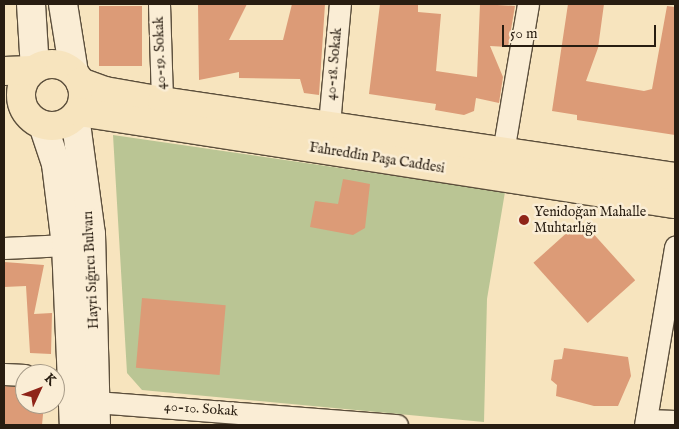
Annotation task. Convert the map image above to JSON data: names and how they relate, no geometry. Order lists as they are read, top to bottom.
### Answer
{
  "streets": {
    "main road": ["Fahreddin Paşa Caddesi", "Hayri Sığırcı Bulvarı"],
    "street": ["40-19. Sokak", "40-18. Sokak", "40-10. Sokak"]
  },
  "crossings": [
    ["40-19. Sokak", "Fahreddin Paşa Caddesi"],
    ["40-18. Sokak", "Fahreddin Paşa Caddesi"],
    ["Fahreddin Paşa Caddesi", "Hayri Sığırcı Bulvarı"],
    ["Hayri Sığırcı Bulvarı", "40-10. Sokak"]
  ],
  "places": ["Yenidoğan Mahalle Muhtarlığı"],
  "scale_bar": "50 m",
  "north": "top right"
}
